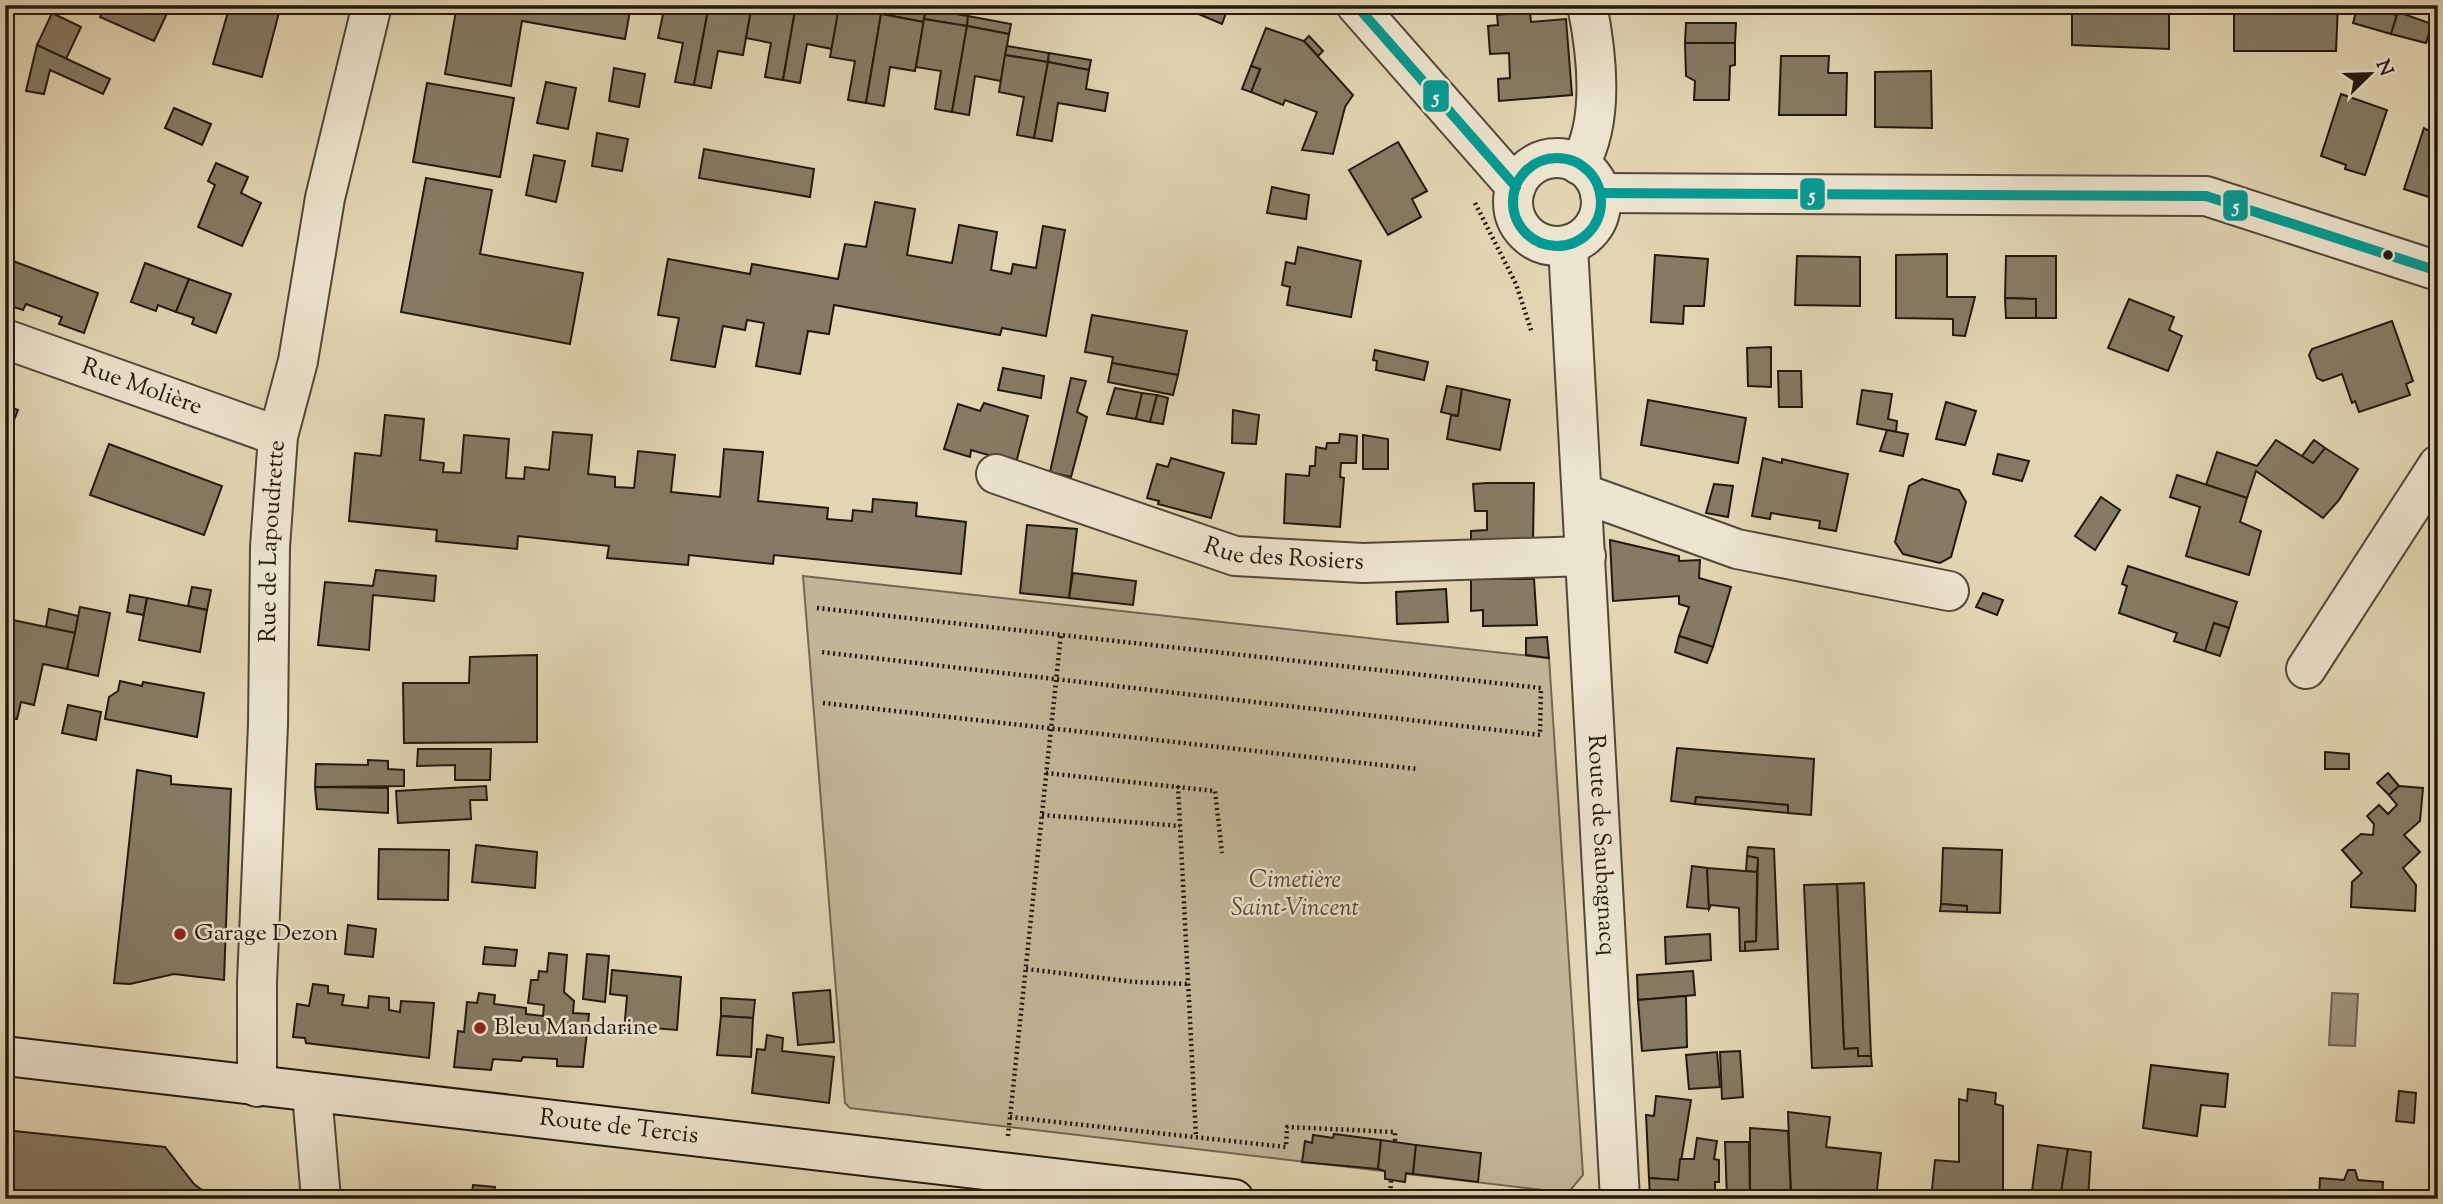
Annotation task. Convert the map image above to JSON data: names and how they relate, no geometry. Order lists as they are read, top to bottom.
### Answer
{
  "streets": {
    "street": [
      "Rue Molière",
      "Rue de Lapoudrette",
      "Rue des Rosiers",
      "Route de Saubagnacq",
      "Route de Tercis"
    ]
  },
  "crossings": [
    ["Rue Molière", "Rue de Lapoudrette"],
    ["Rue de Lapoudrette", "Route de Tercis"],
    ["Rue des Rosiers", "Route de Saubagnacq"]
  ],
  "parks": ["Cimetière Saint-Vincent"],
  "places": ["Garage Dezon", "Bleu Mandarine"],
  "lines": ["transit line 5"],
  "north": "top right"
}
